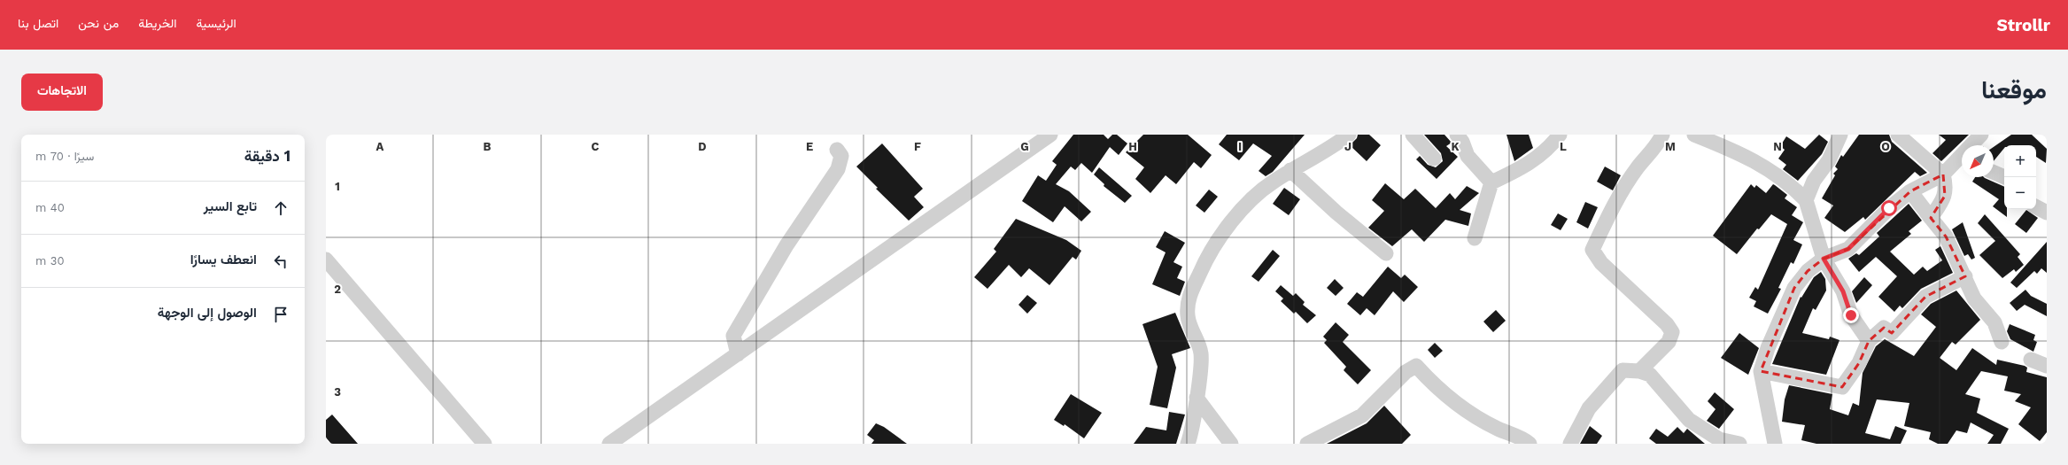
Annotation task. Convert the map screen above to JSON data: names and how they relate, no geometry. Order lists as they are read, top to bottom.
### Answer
{
  "north": "bottom left",
  "page": {
    "header": "Strollr",
    "nav": [
      "الرئيسية",
      "الخريطة",
      "من نحن",
      "اتصل بنا"
    ],
    "title": "موقعنا",
    "buttons": "الاتجاهات",
    "heading": ["1 دقيقة", "سيرًا · 70 m"],
    "map_buttons": ["+", "−"],
    "list": [
      ["تابع السير", "40 m"],
      ["انعطف يسارًا", "30 m"],
      "الوصول إلى الوجهة"
    ]
  },
  "grid": {
    "columns": [
      "A",
      "B",
      "C",
      "D",
      "E",
      "F",
      "G",
      "H",
      "I",
      "J",
      "K",
      "L",
      "M",
      "N",
      "O"
    ],
    "rows": ["1", "2", "3"]
  }
}
